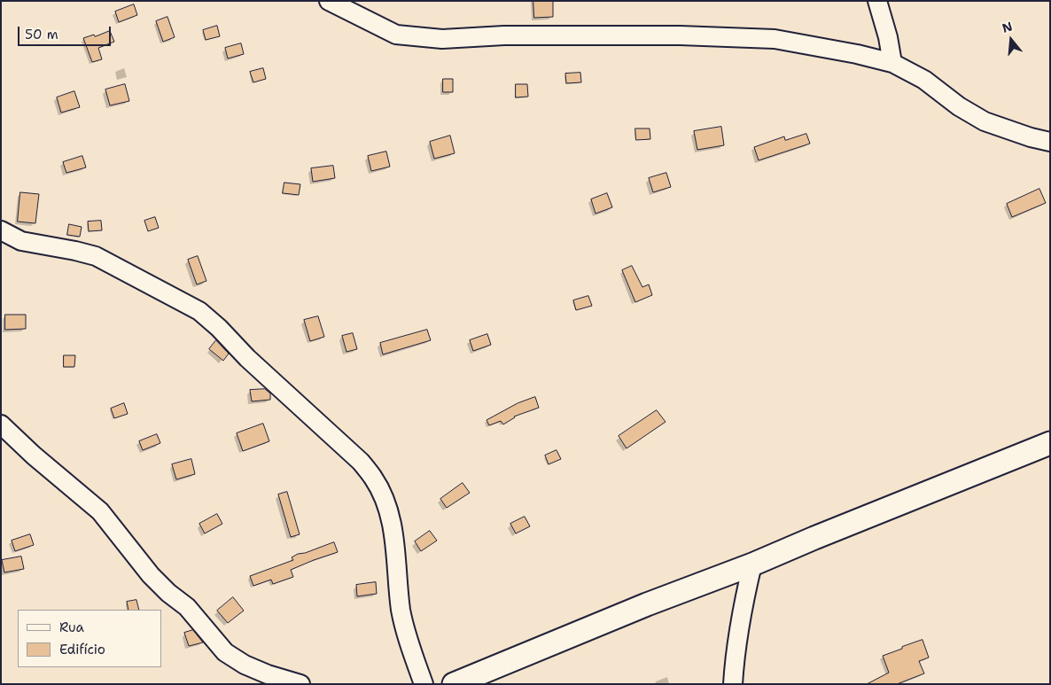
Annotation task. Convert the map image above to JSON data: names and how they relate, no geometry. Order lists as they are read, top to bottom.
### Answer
{
  "legend": ["Rua", "Edifício"],
  "scale_bar": "50 m",
  "north": "top"
}
